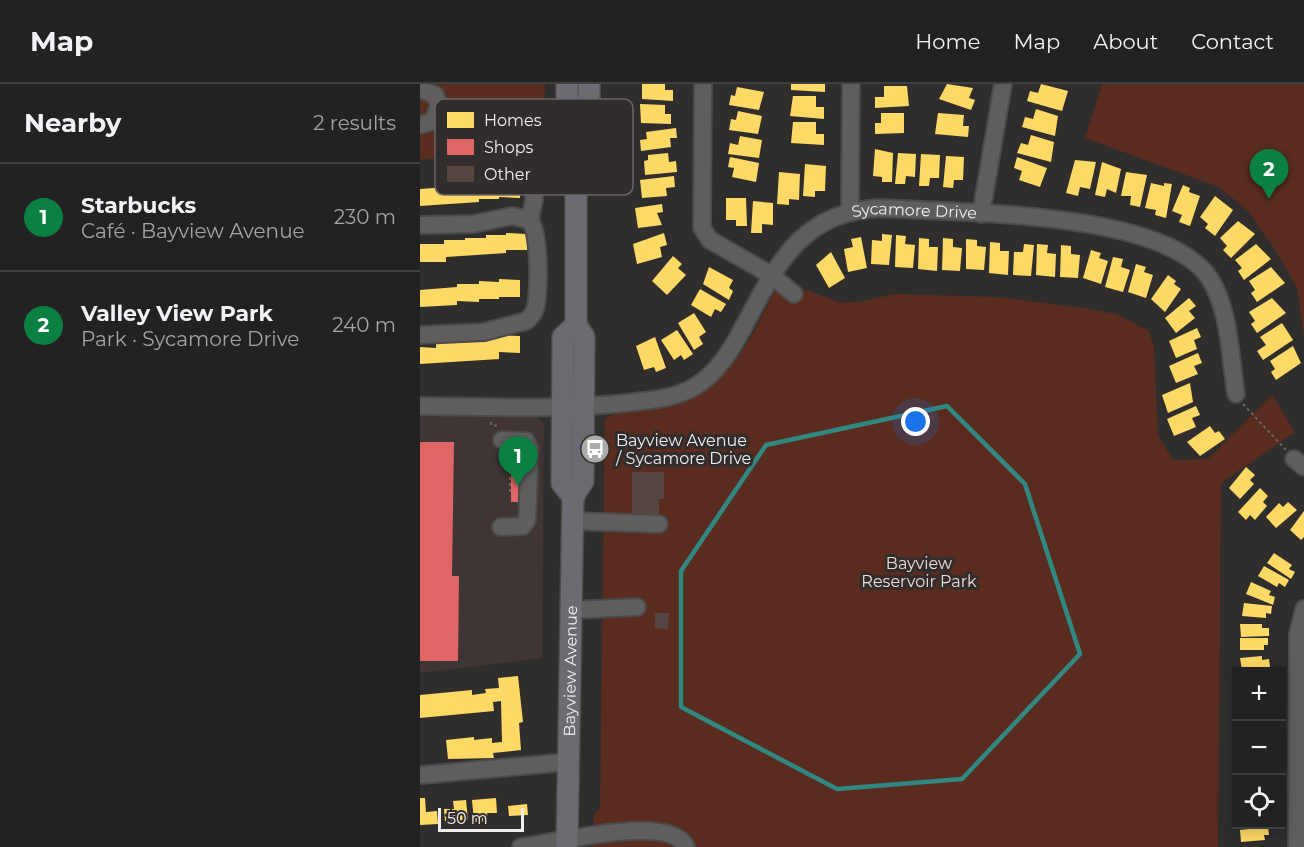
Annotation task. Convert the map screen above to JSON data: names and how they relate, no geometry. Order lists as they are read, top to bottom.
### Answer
{
  "streets": {
    "main road": ["Bayview Avenue"],
    "street": ["Sycamore Drive"]
  },
  "crossings": [
    ["Sycamore Drive", "Bayview Avenue"]
  ],
  "parks": ["Bayview Reservoir Park"],
  "places": {
    "bus stop": ["Bayview Avenue / Sycamore Drive"]
  },
  "legend": ["Homes", "Shops", "Other"],
  "scale_bar": "50 m",
  "page": {
    "header": "Map",
    "nav": [
      "Home",
      "Map",
      "About",
      "Contact"
    ],
    "heading": ["Nearby", "2 results"],
    "pins": ["2", "1"],
    "list": [
      {
        "mark": "1",
        "name": "Starbucks",
        "note": "Café · Bayview Avenue",
        "value": "230 m"
      },
      {
        "mark": "2",
        "name": "Valley View Park",
        "note": "Park · Sycamore Drive",
        "value": "240 m"
      }
    ],
    "map_buttons": ["+", "−"],
    "scale": "50 m"
  }
}
